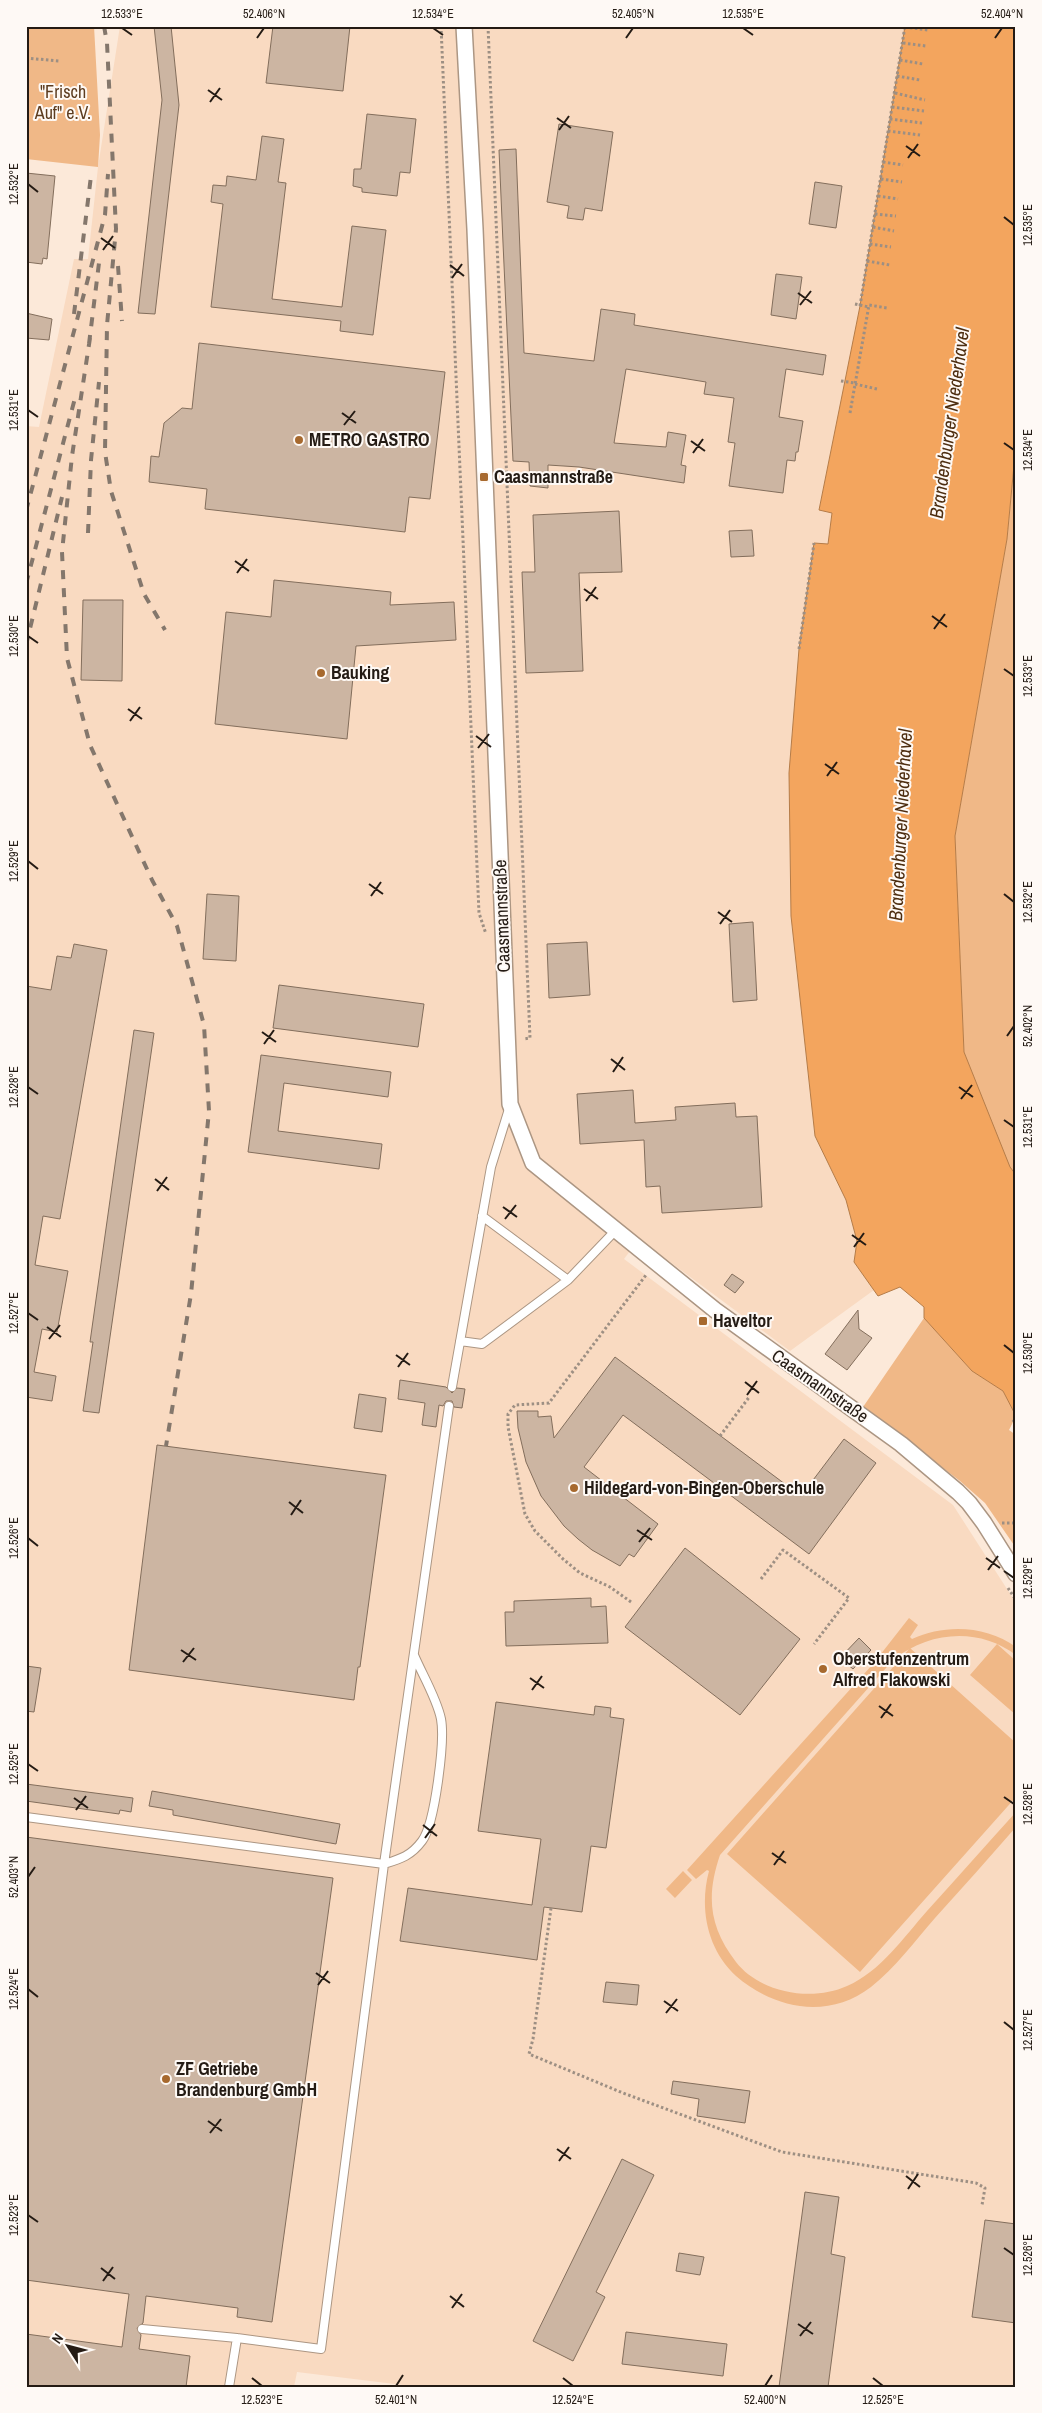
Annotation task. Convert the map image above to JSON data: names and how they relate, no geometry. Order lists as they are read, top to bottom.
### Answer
{
  "streets": {
    "street": ["Caasmannstraße"]
  },
  "water": ["Brandenburger Niederhavel"],
  "parks": ["\"Frisch Auf\" e.V."],
  "places": {
    "other": [
      "METRO GASTRO",
      "Bauking",
      "Hildegard-von-Bingen-Oberschule",
      "Oberstufenzentrum Alfred Flakowski",
      "ZF Getriebe Brandenburg GmbH"
    ],
    "transit": ["Caasmannstraße", "Haveltor"]
  },
  "north": "top left",
  "coordinates": [
    "12.533°E",
    "52.406°N",
    "12.534°E",
    "52.405°N",
    "12.535°E",
    "52.404°N",
    "12.532°E",
    "12.531°E",
    "12.530°E",
    "12.529°E",
    "52.402°N",
    "12.528°E",
    "12.527°E",
    "12.526°E",
    "12.525°E",
    "52.403°N",
    "12.524°E",
    "12.523°E",
    "52.401°N",
    "52.400°N"
  ]
}
